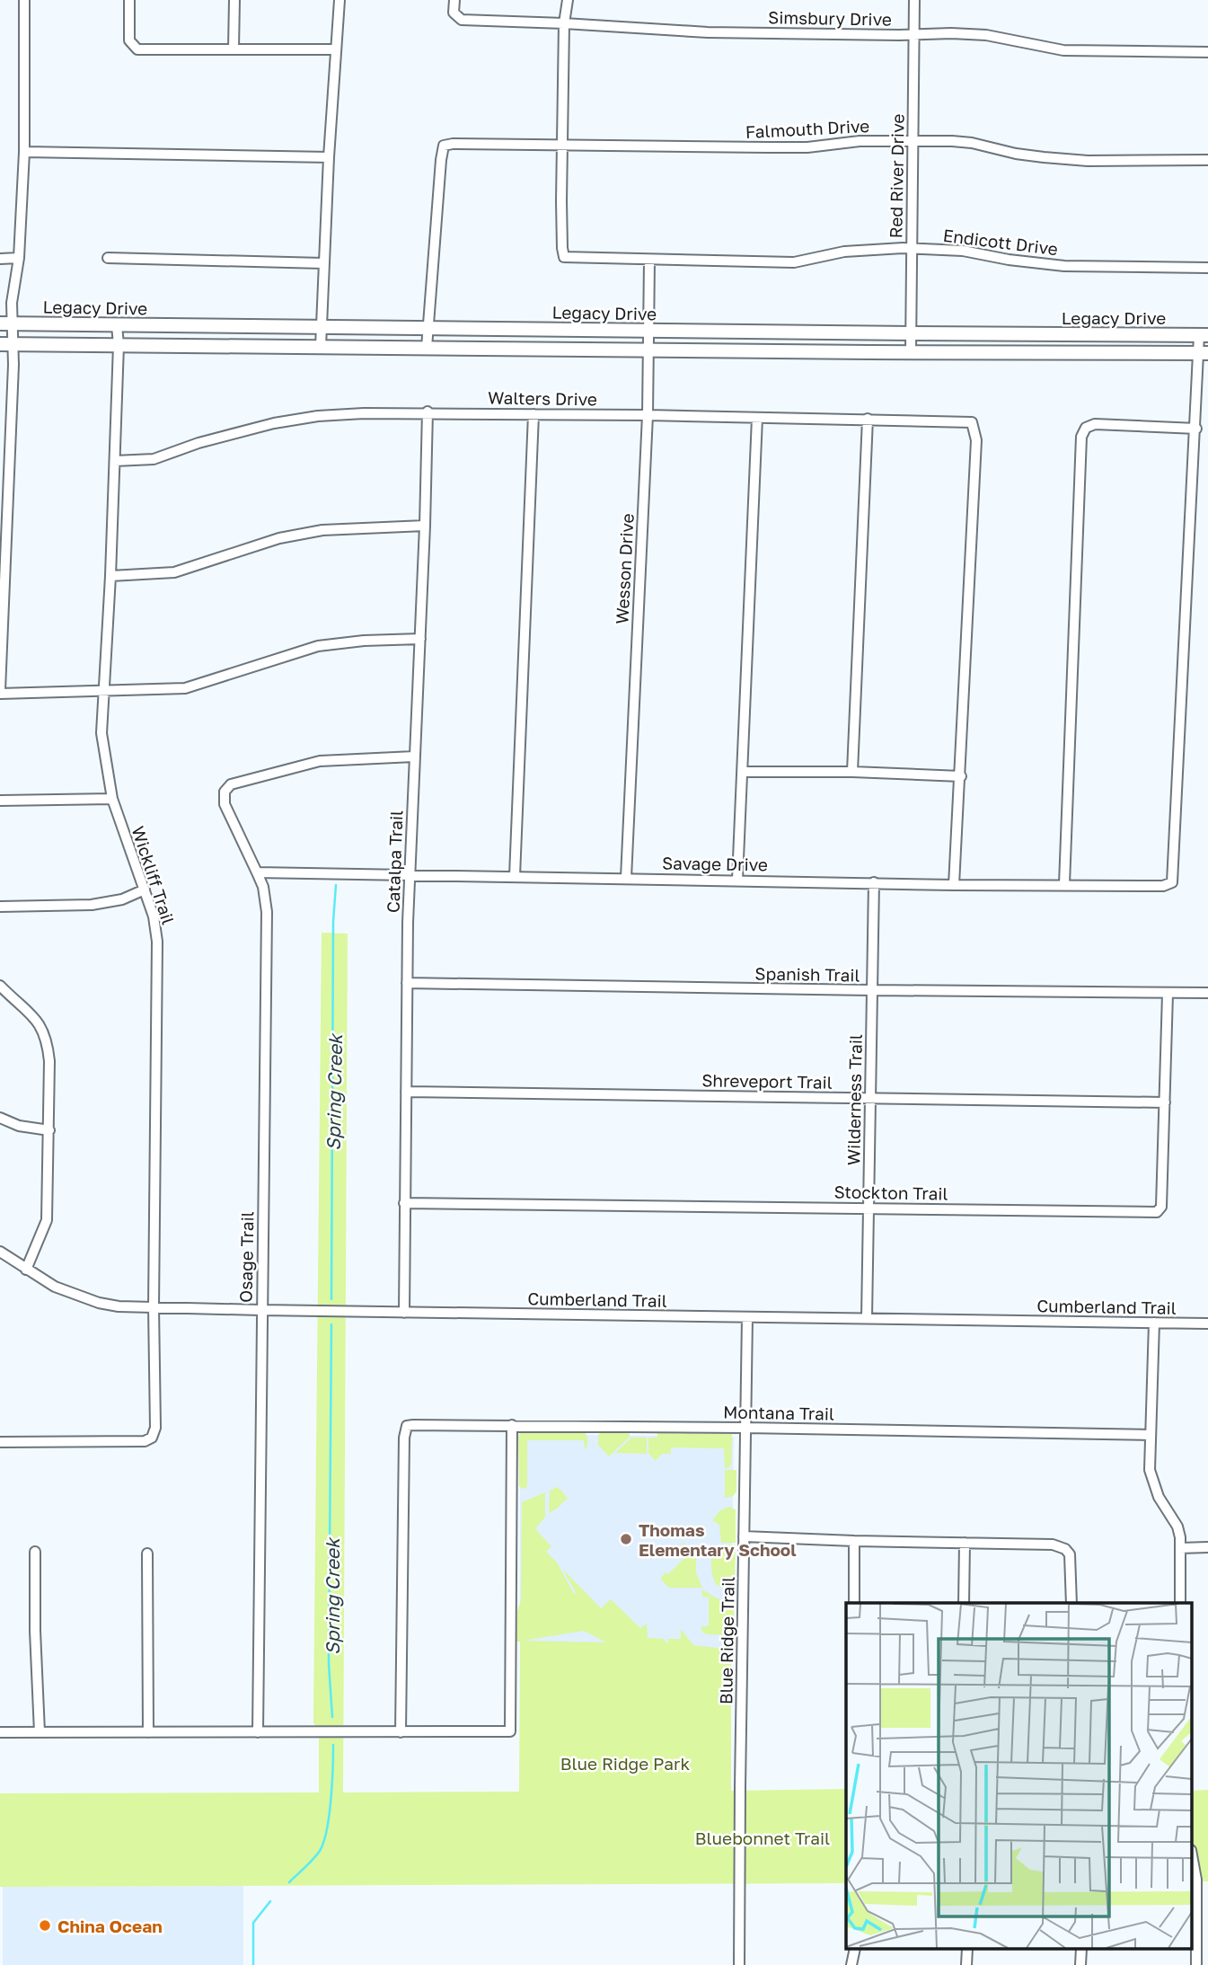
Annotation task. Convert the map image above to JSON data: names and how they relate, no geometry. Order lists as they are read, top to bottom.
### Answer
{
  "streets": {
    "main road": ["Legacy Drive"],
    "street": [
      "Simsbury Drive",
      "Falmouth Drive",
      "Red River Drive",
      "Endicott Drive",
      "Walters Drive",
      "Wesson Drive",
      "Catalpa Trail",
      "Savage Drive",
      "Wickliff Trail",
      "Spanish Trail",
      "Shreveport Trail",
      "Wilderness Trail",
      "Stockton Trail",
      "Osage Trail",
      "Cumberland Trail",
      "Montana Trail",
      "Blue Ridge Trail"
    ]
  },
  "crossings": [
    ["Simsbury Drive", "Red River Drive"],
    ["Falmouth Drive", "Red River Drive"],
    ["Falmouth Drive", "Endicott Drive"],
    ["Falmouth Drive", "Legacy Drive"],
    ["Red River Drive", "Endicott Drive"],
    ["Red River Drive", "Legacy Drive"],
    ["Endicott Drive", "Wesson Drive"],
    ["Legacy Drive", "Wesson Drive"],
    ["Legacy Drive", "Wickliff Trail"],
    ["Walters Drive", "Wesson Drive"],
    ["Walters Drive", "Catalpa Trail"],
    ["Walters Drive", "Wickliff Trail"],
    ["Wesson Drive", "Savage Drive"],
    ["Catalpa Trail", "Savage Drive"],
    ["Catalpa Trail", "Spanish Trail"],
    ["Catalpa Trail", "Shreveport Trail"],
    ["Catalpa Trail", "Stockton Trail"],
    ["Catalpa Trail", "Osage Trail"],
    ["Catalpa Trail", "Cumberland Trail"],
    ["Savage Drive", "Wilderness Trail"],
    ["Savage Drive", "Osage Trail"],
    ["Wickliff Trail", "Cumberland Trail"],
    ["Spanish Trail", "Wilderness Trail"],
    ["Spanish Trail", "Stockton Trail"],
    ["Shreveport Trail", "Wilderness Trail"],
    ["Shreveport Trail", "Stockton Trail"],
    ["Wilderness Trail", "Stockton Trail"],
    ["Wilderness Trail", "Cumberland Trail"],
    ["Osage Trail", "Cumberland Trail"],
    ["Cumberland Trail", "Blue Ridge Trail"],
    ["Montana Trail", "Blue Ridge Trail"]
  ],
  "water": ["Spring Creek"],
  "parks": ["Blue Ridge Park", "Bluebonnet Trail"],
  "places": ["Thomas Elementary School", "China Ocean"]
}
